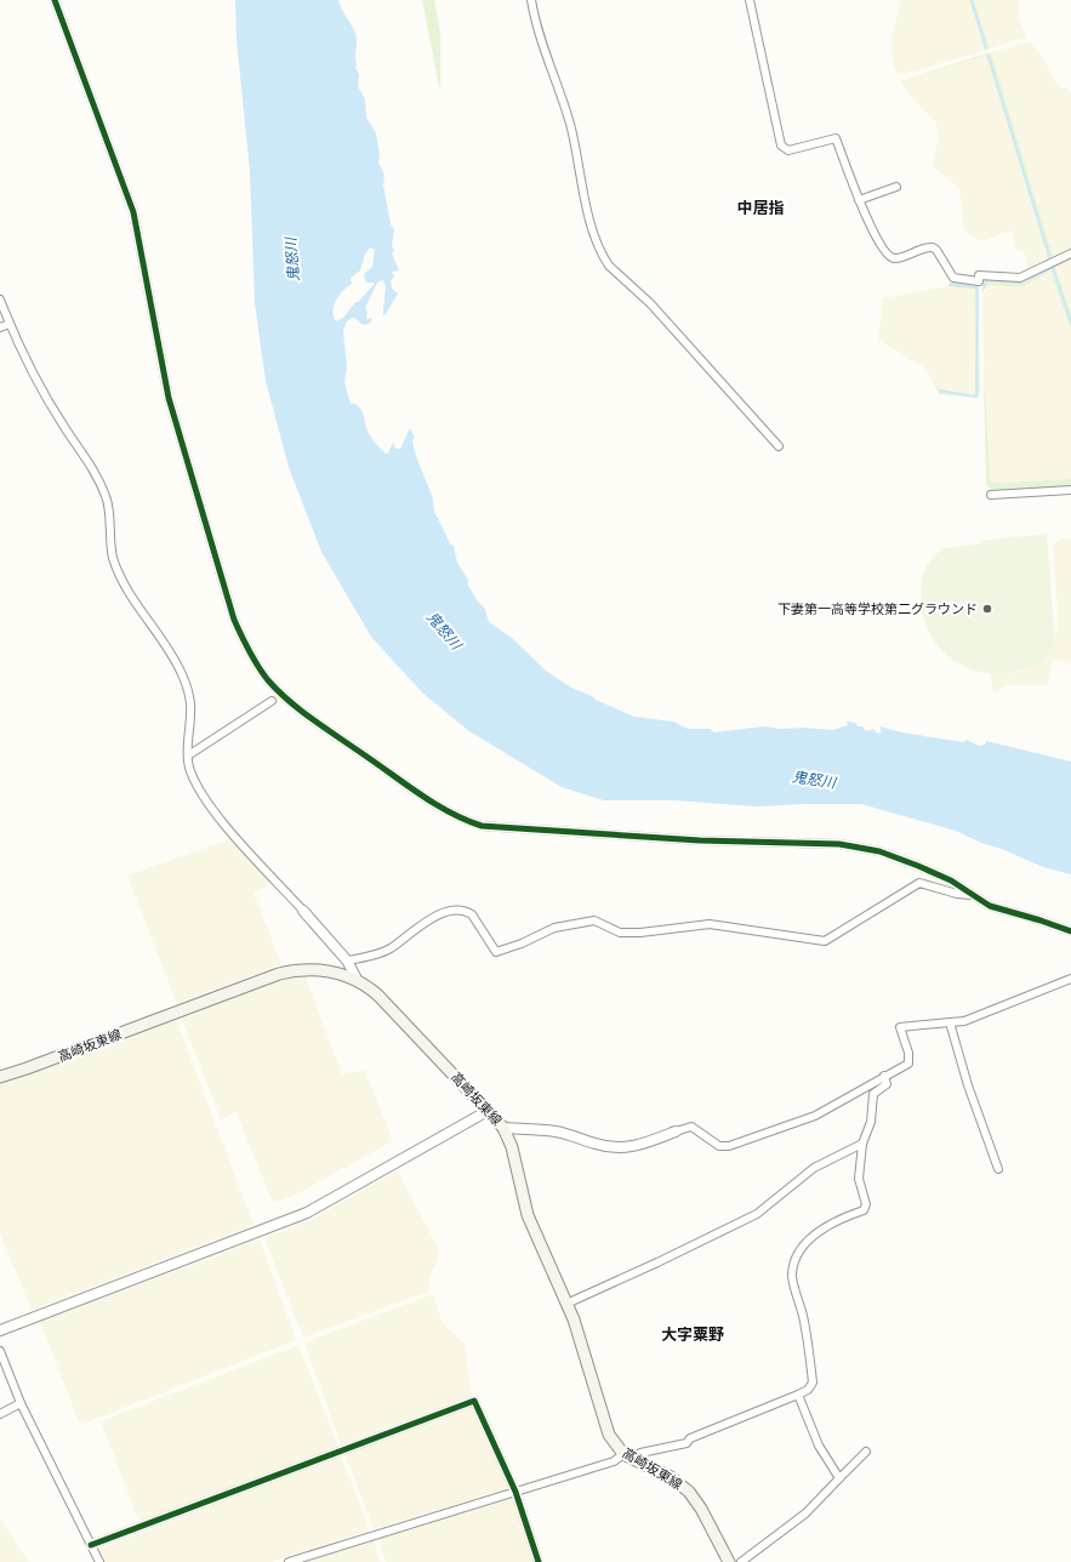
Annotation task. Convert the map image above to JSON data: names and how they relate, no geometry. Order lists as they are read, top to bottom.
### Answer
{
  "streets": {
    "main road": ["高崎坂東線"]
  },
  "districts": ["中居指", "大字粟野"],
  "water": ["鬼怒川"],
  "places": ["下妻第一高等学校第二グラウンド"]
}
